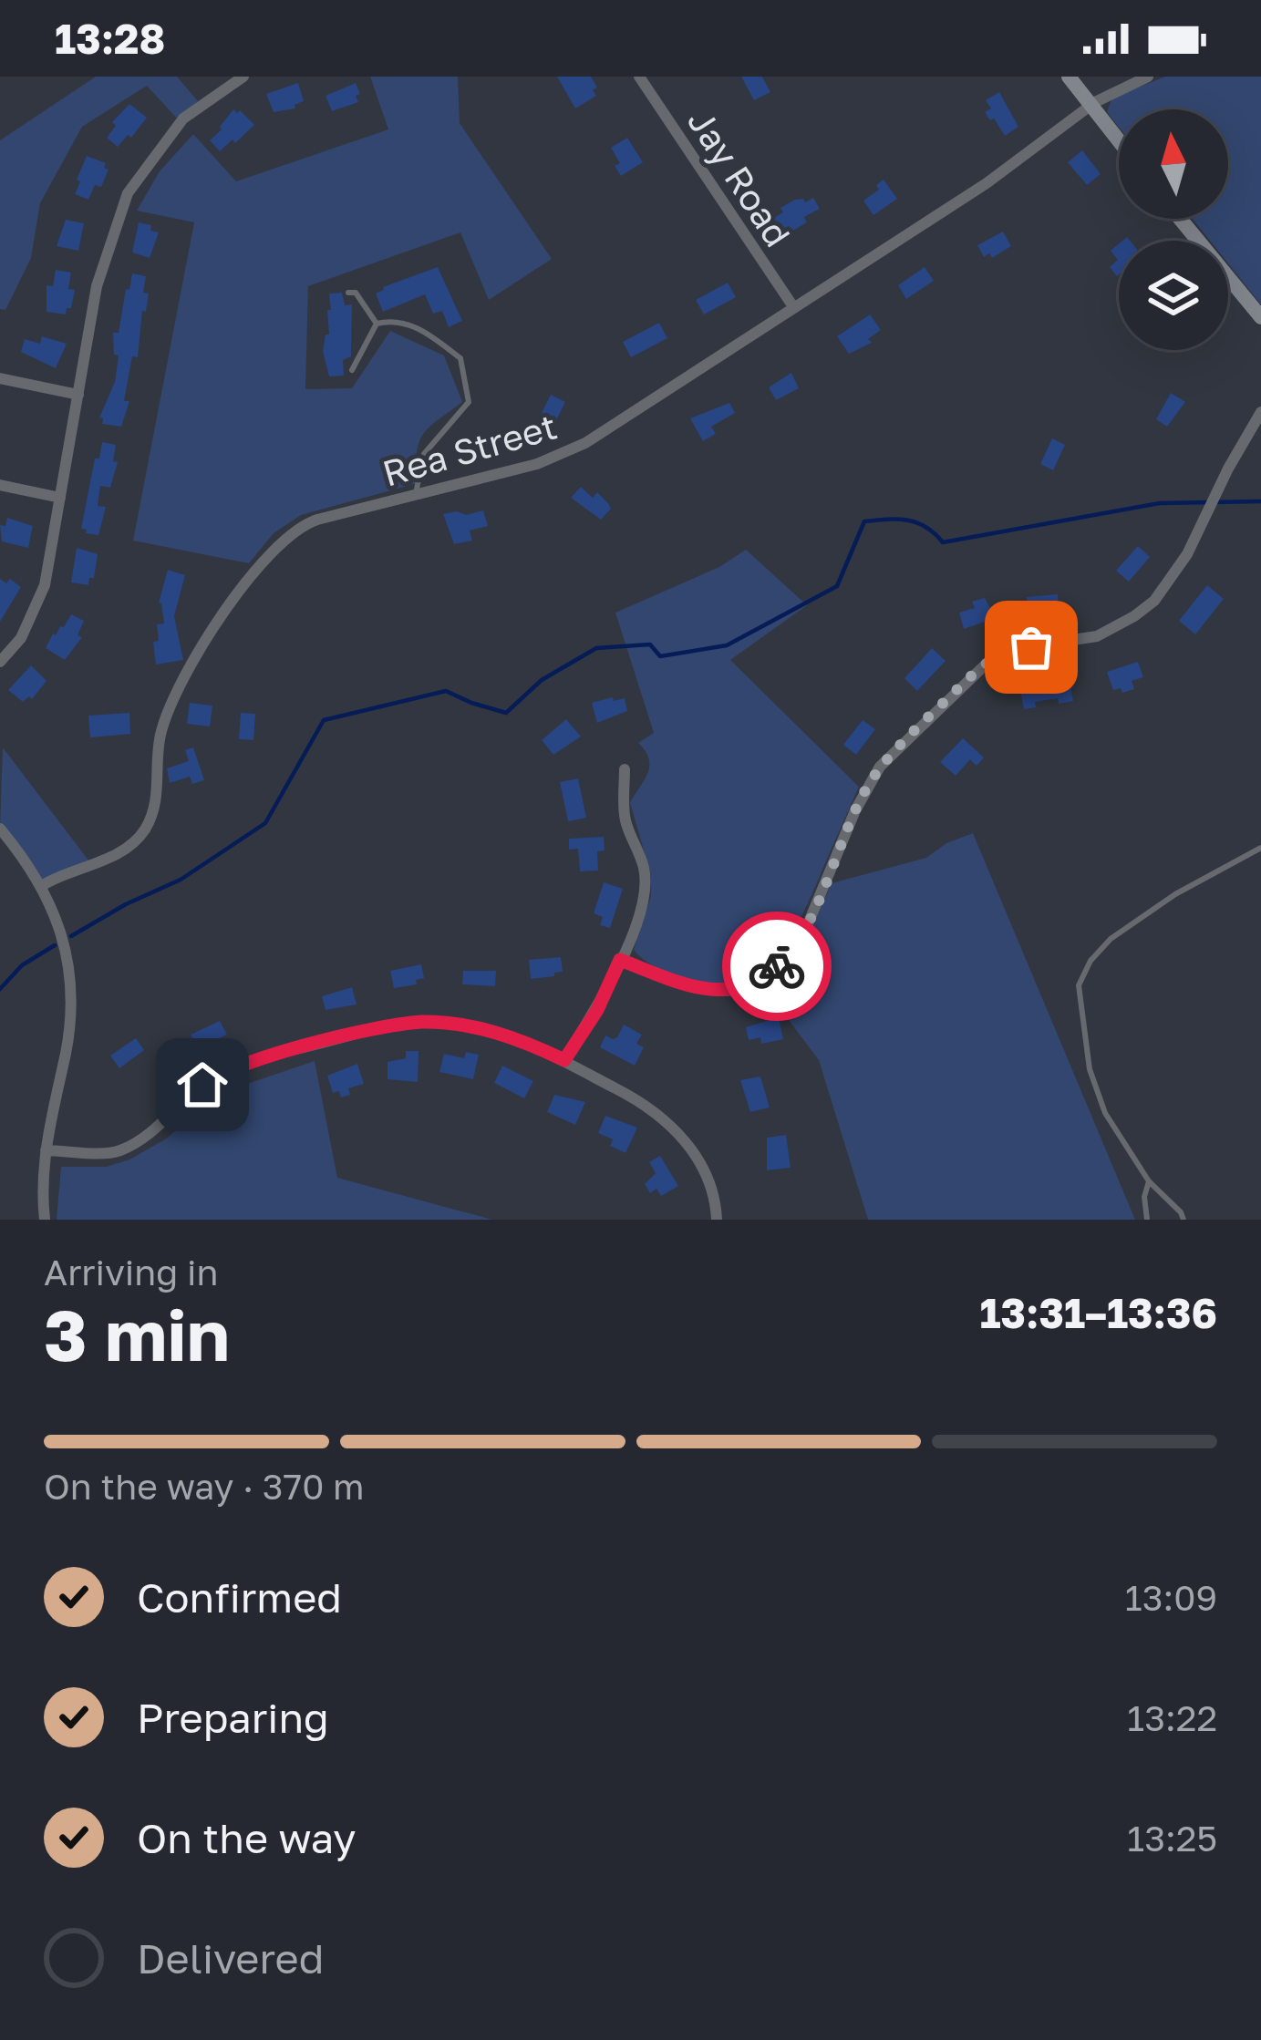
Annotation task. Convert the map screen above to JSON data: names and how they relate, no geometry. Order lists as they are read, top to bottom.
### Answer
{
  "streets": {
    "street": ["Jay Road", "Rea Street"]
  },
  "crossings": [
    ["Jay Road", "Rea Street"]
  ],
  "north": "top",
  "page": {
    "status": "13:28",
    "heading": ["3 min", "Arriving in", "13:31–13:36"],
    "bar": "On the way · 370 m",
    "list": [
      ["Confirmed", "13:09"],
      ["Preparing", "13:22"],
      ["On the way", "13:25"],
      "Delivered"
    ]
  }
}
